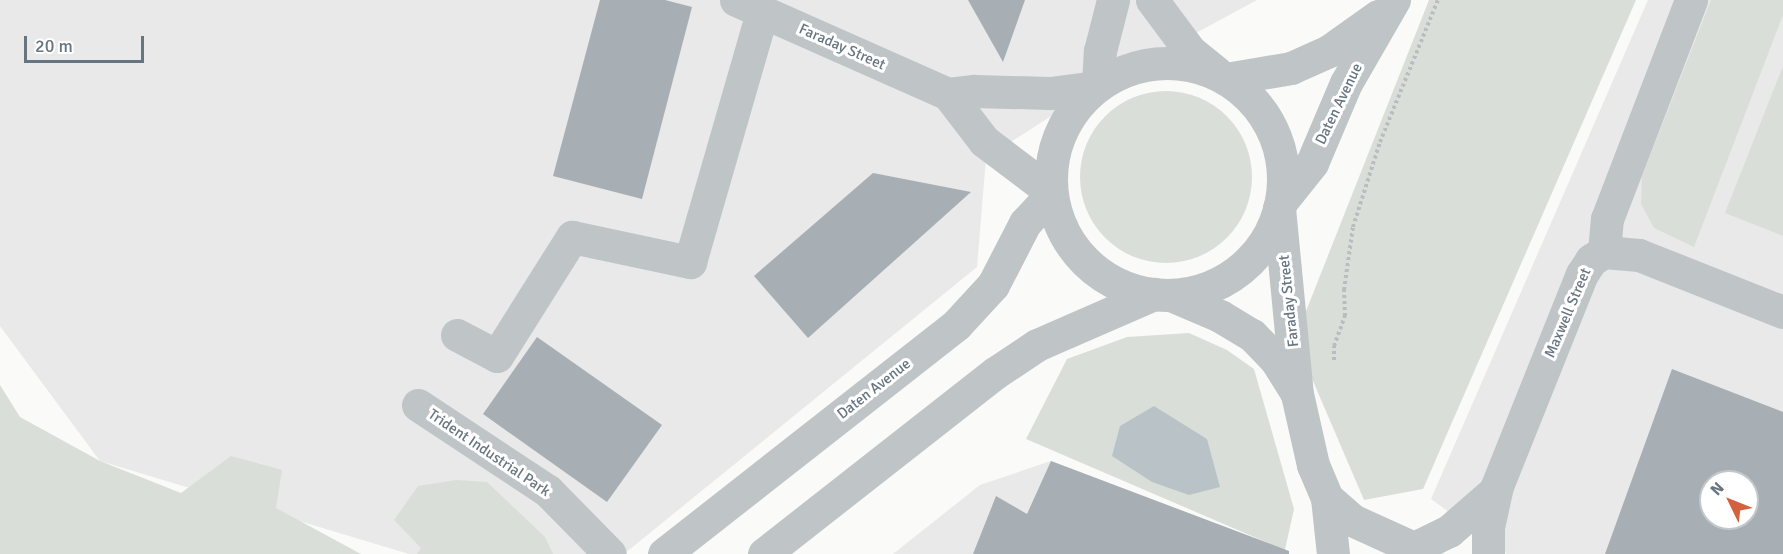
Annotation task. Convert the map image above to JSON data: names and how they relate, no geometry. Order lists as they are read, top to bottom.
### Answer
{
  "streets": {
    "street": [
      "Faraday Street",
      "Daten Avenue",
      "Maxwell Street",
      "Trident Industrial Park"
    ]
  },
  "crossings": [
    ["Faraday Street", "Daten Avenue"],
    ["Faraday Street", "Maxwell Street"]
  ],
  "scale_bar": "20 m",
  "north": "top left"
}
